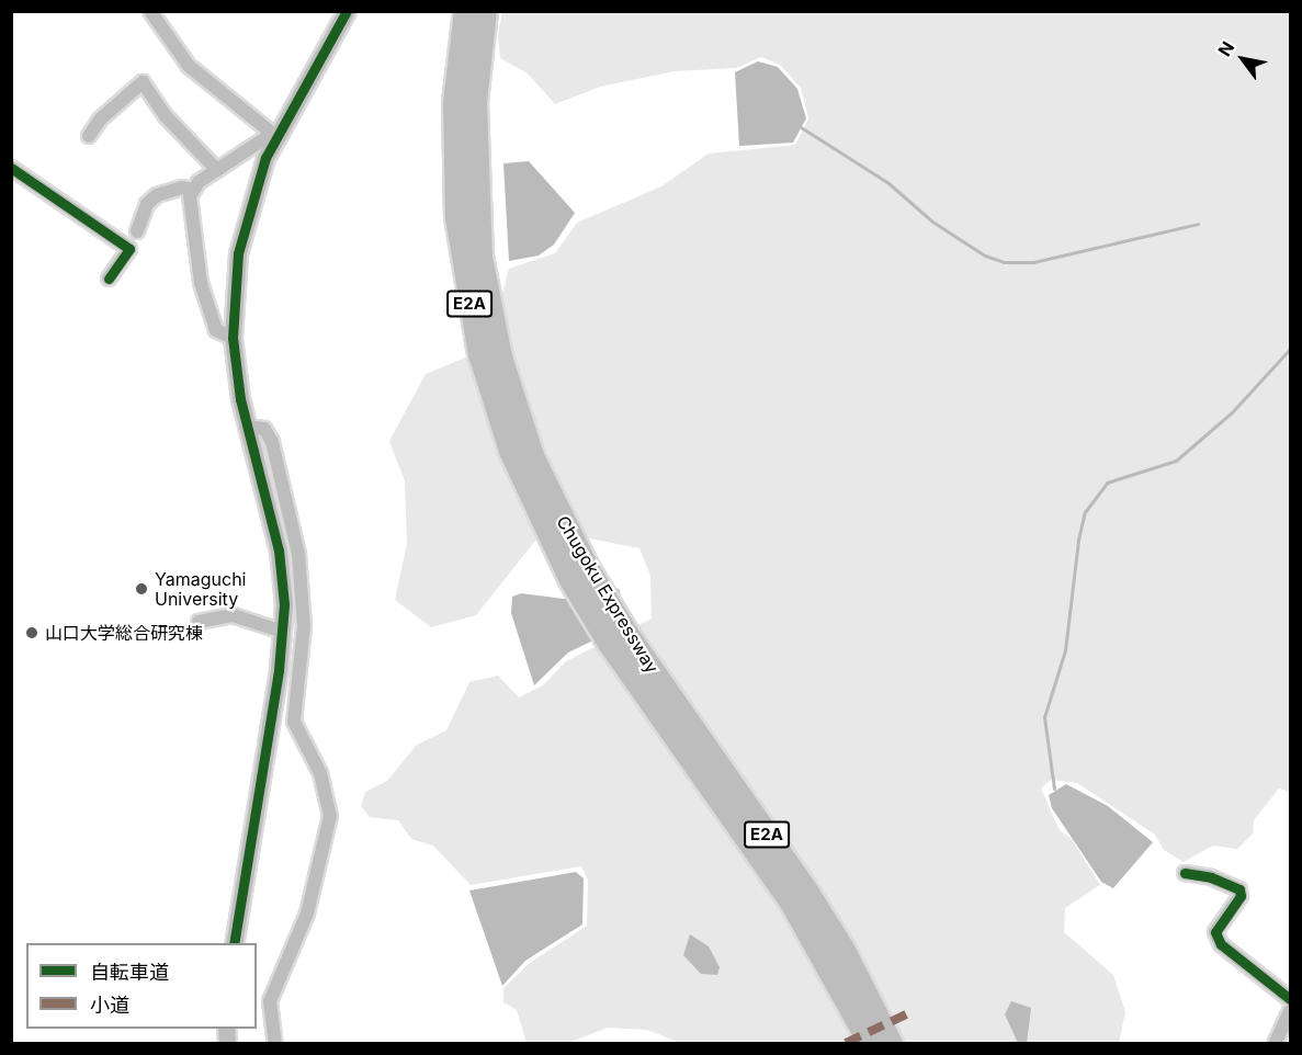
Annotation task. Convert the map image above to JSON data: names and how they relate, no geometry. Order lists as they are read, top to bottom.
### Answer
{
  "streets": {
    "highway": ["E2A", "Chugoku Expressway"]
  },
  "places": ["Yamaguchi University", "山口大学総合研究棟"],
  "legend": ["自転車道", "小道"],
  "north": "top left"
}
